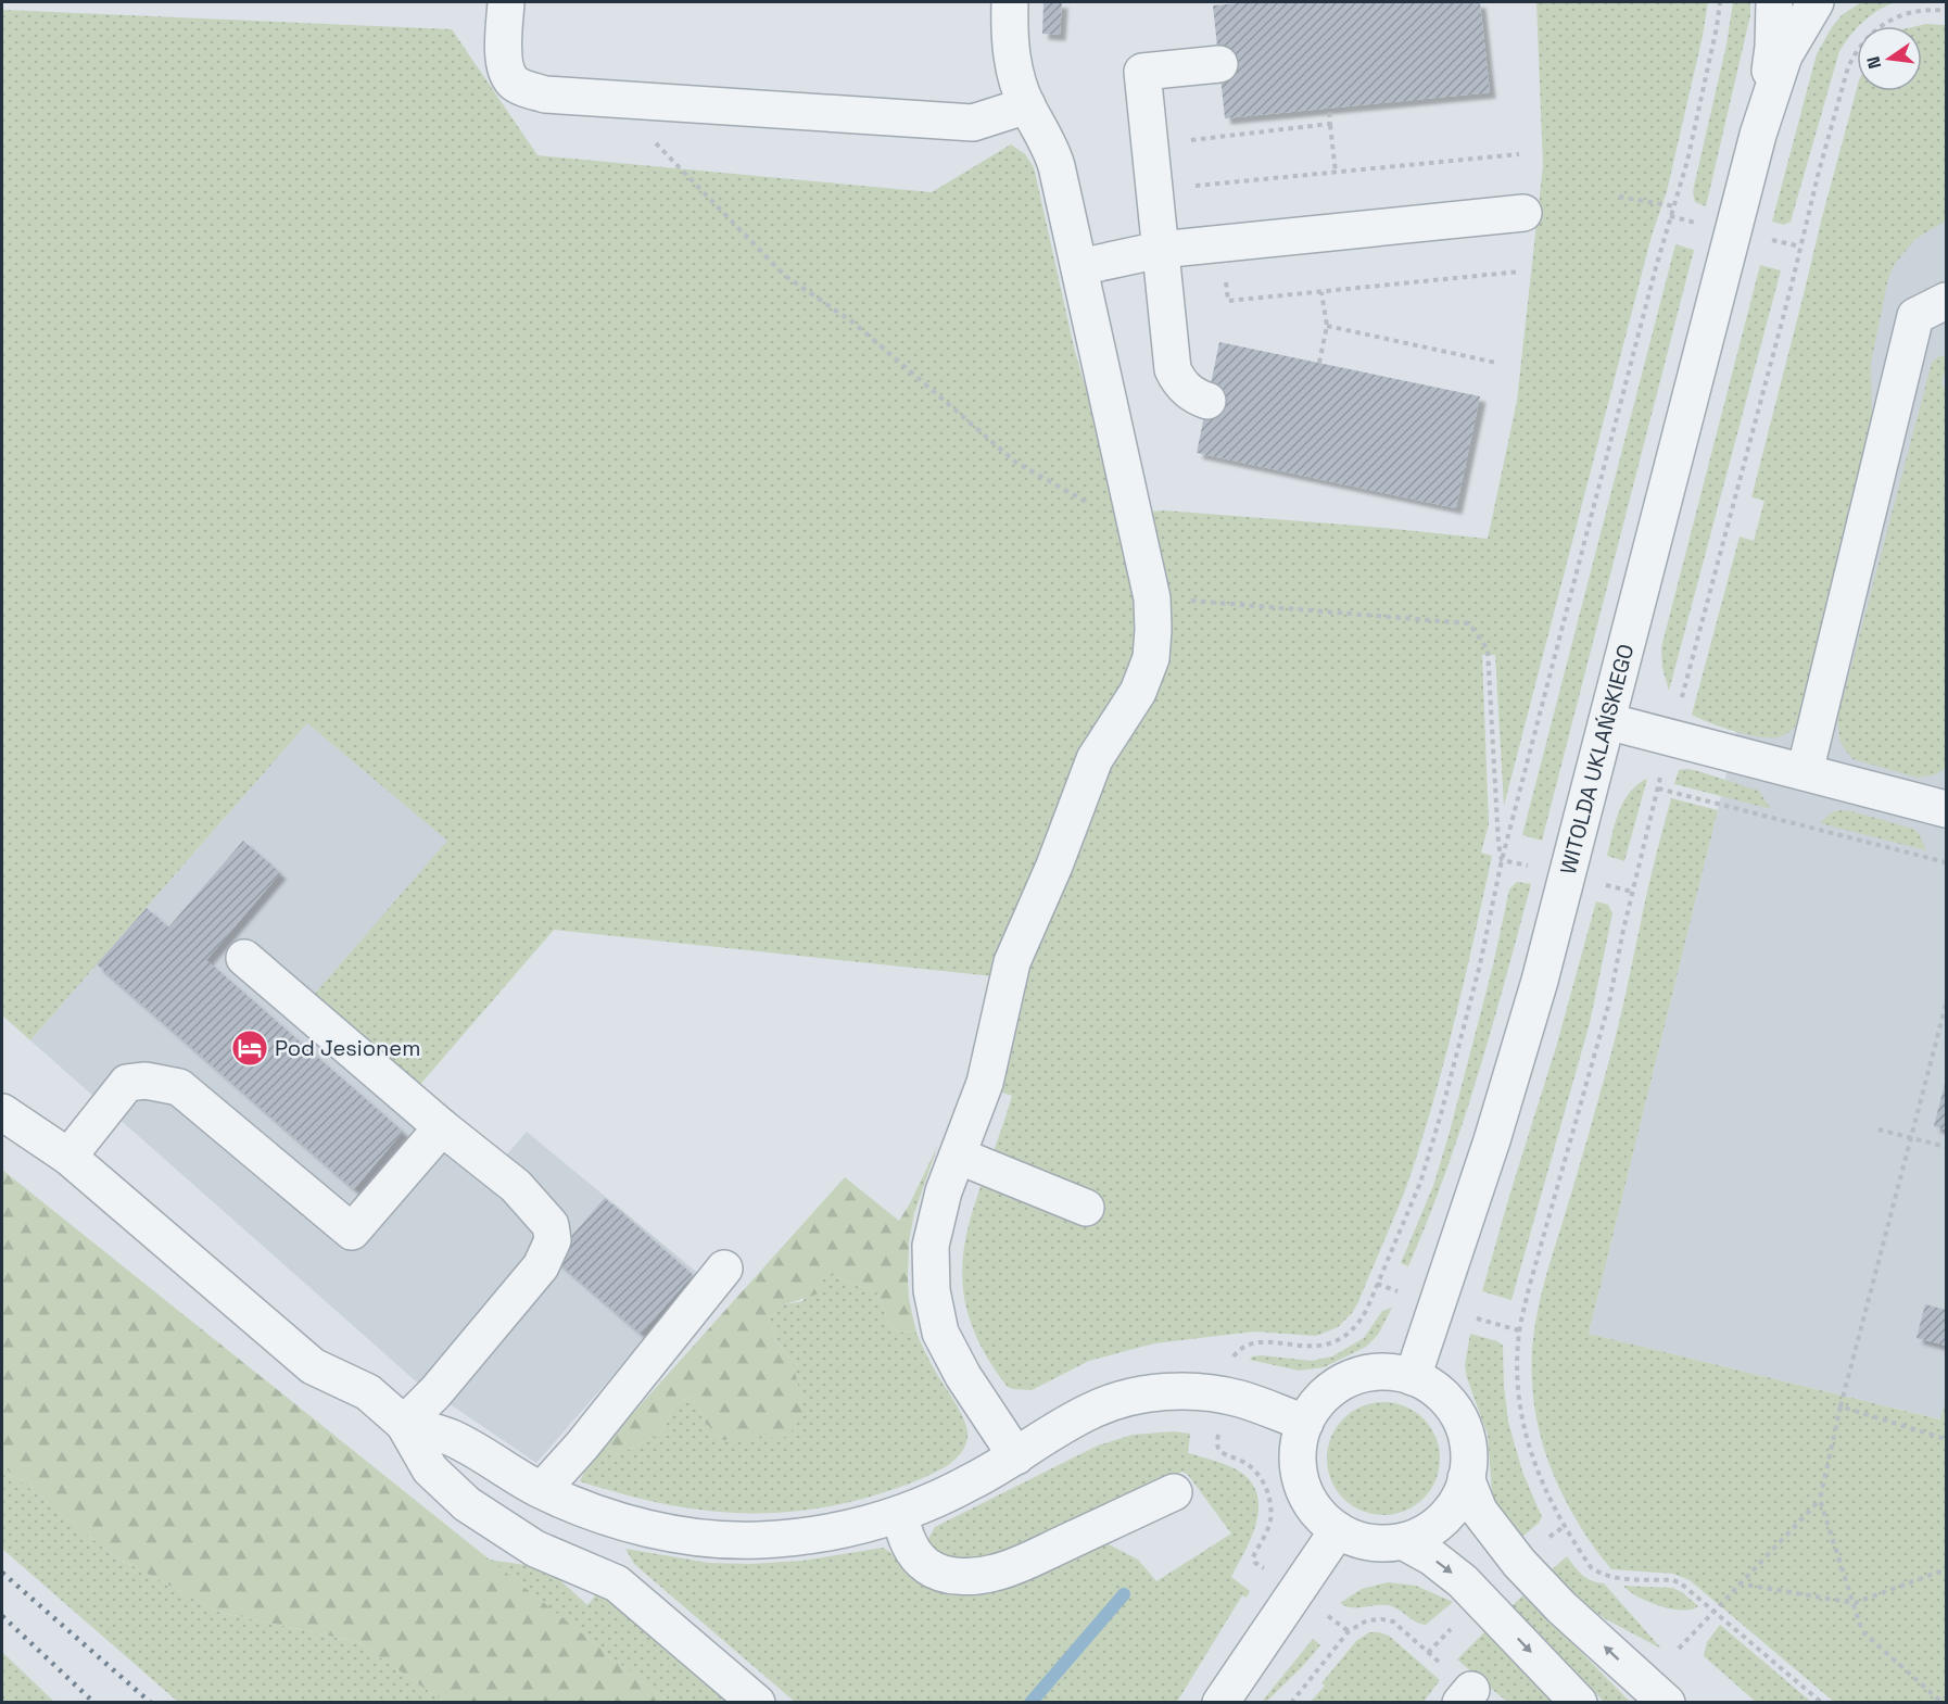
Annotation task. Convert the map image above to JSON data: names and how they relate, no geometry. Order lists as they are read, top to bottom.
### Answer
{
  "streets": {
    "street": ["WITOLDA UKLAŃSKIEGO"]
  },
  "places": {
    "hotel": ["Pod Jesionem"]
  },
  "north": "left"
}
